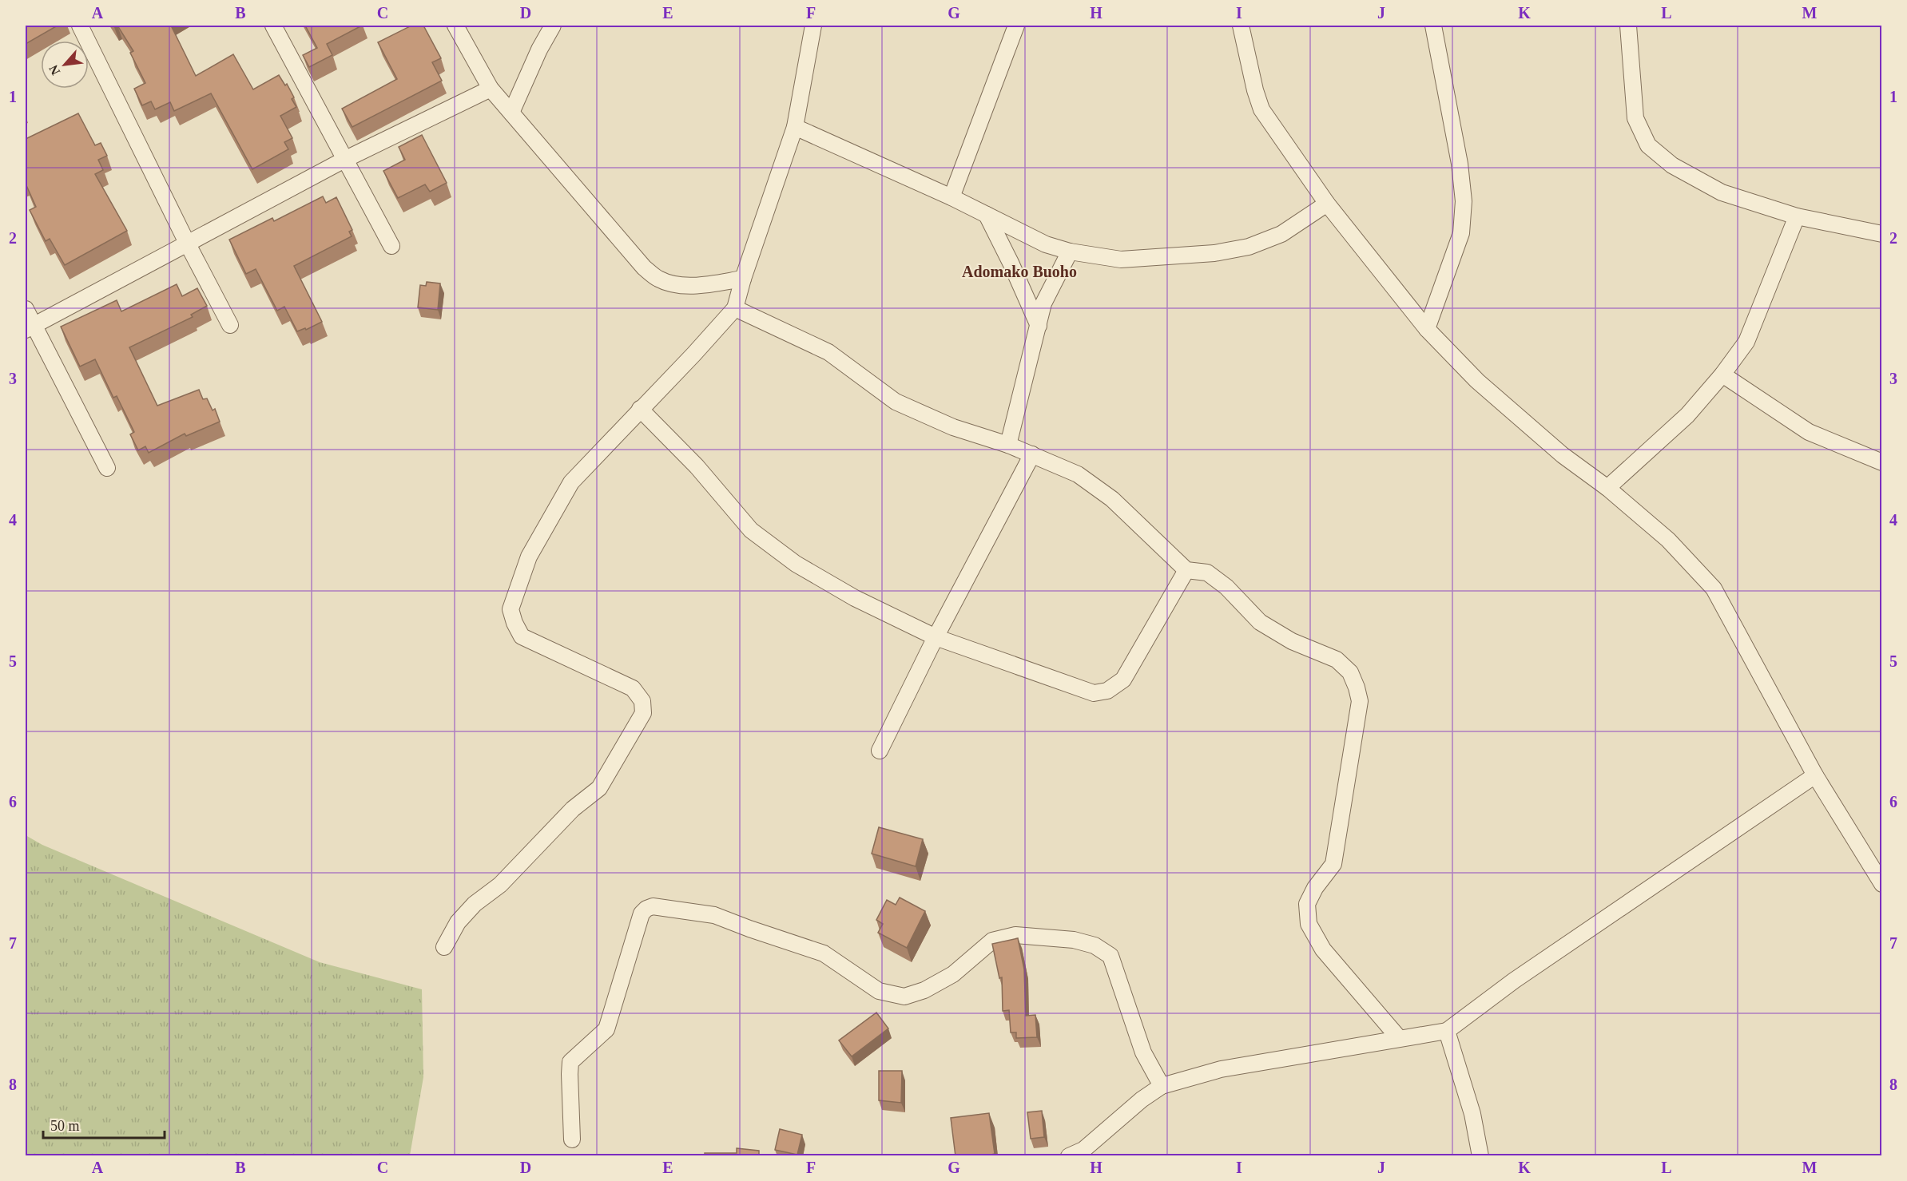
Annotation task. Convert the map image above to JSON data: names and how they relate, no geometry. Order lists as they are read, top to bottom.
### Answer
{
  "districts": ["Adomako Buoho"],
  "scale_bar": "50 m",
  "north": "bottom left",
  "grid": {
    "columns": [
      "A",
      "B",
      "C",
      "D",
      "E",
      "F",
      "G",
      "H",
      "I",
      "J",
      "K",
      "L",
      "M"
    ],
    "rows": [
      "1",
      "2",
      "3",
      "4",
      "5",
      "6",
      "7",
      "8"
    ]
  }
}
